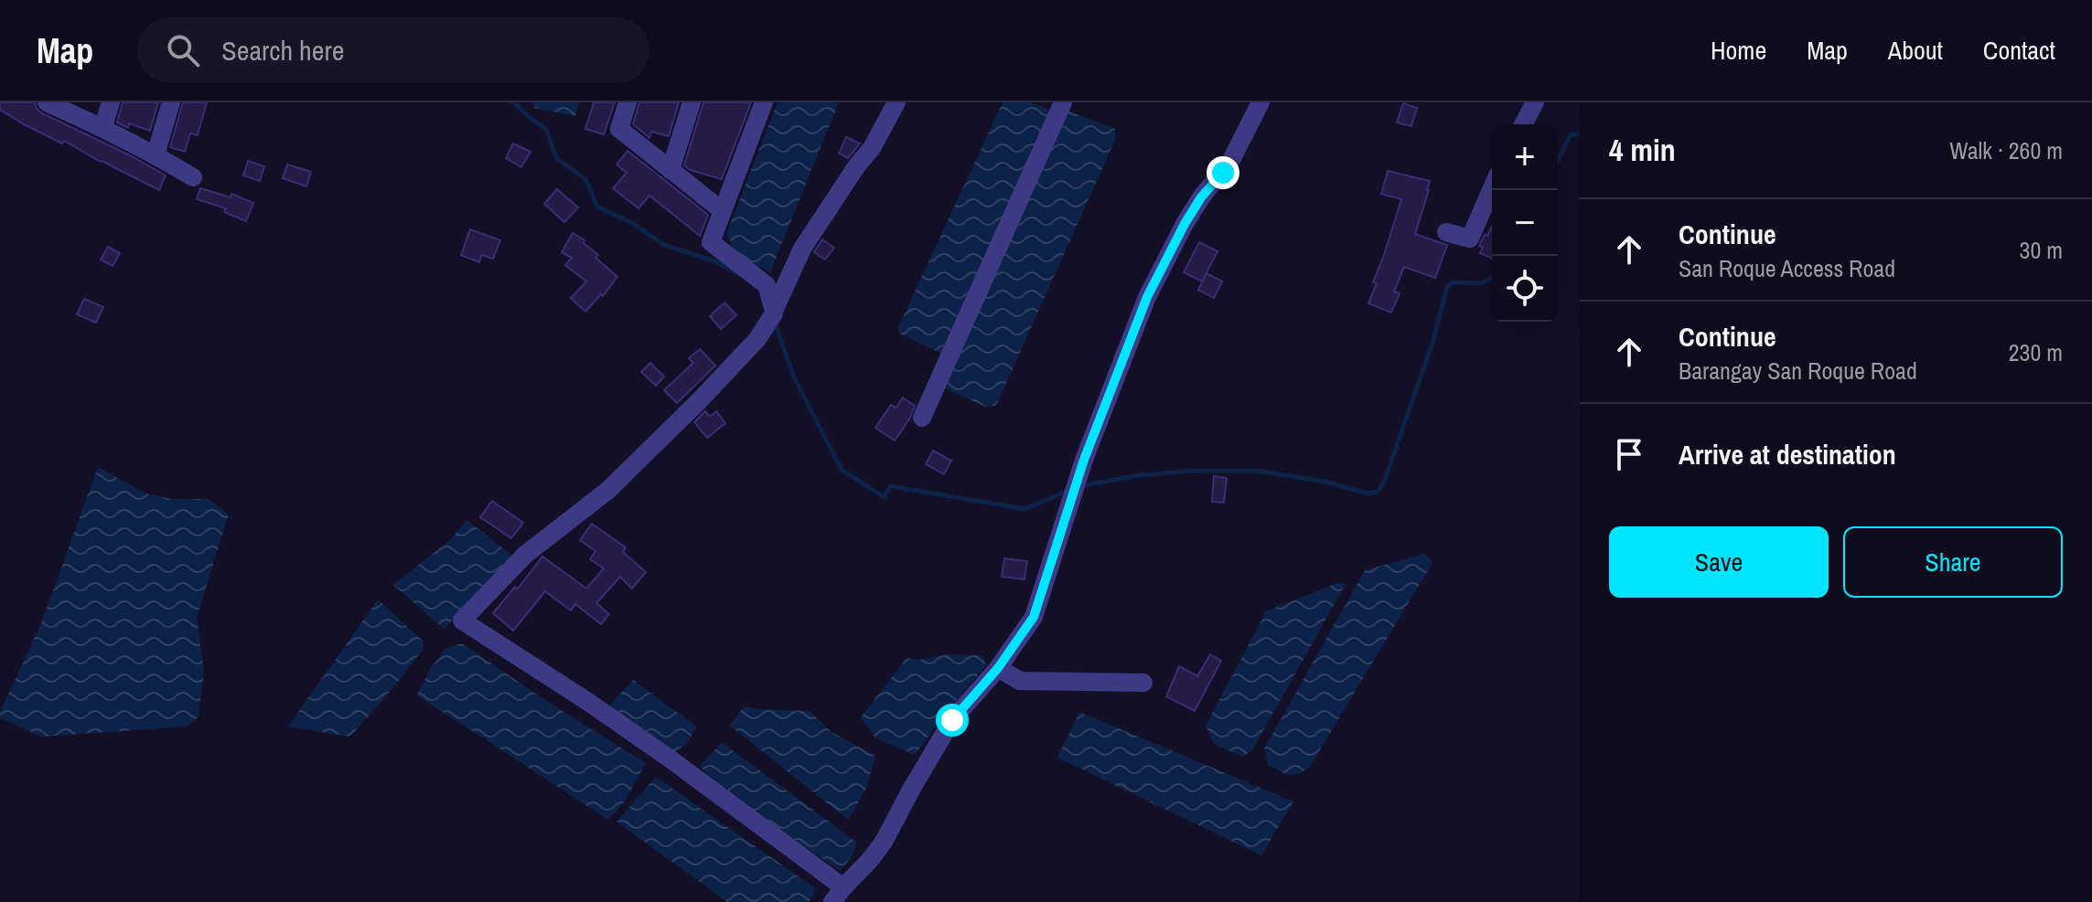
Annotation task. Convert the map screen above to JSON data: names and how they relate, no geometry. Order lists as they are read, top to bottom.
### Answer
{
  "page": {
    "header": "Map",
    "search": "Search here",
    "nav": [
      "Home",
      "Map",
      "About",
      "Contact"
    ],
    "heading": ["4 min", "Walk · 260 m"],
    "map_buttons": ["+", "−"],
    "list": [
      ["Continue", "San Roque Access Road", "30 m"],
      ["Continue", "Barangay San Roque Road", "230 m"],
      "Arrive at destination"
    ],
    "buttons": ["Save", "Share"]
  }
}
